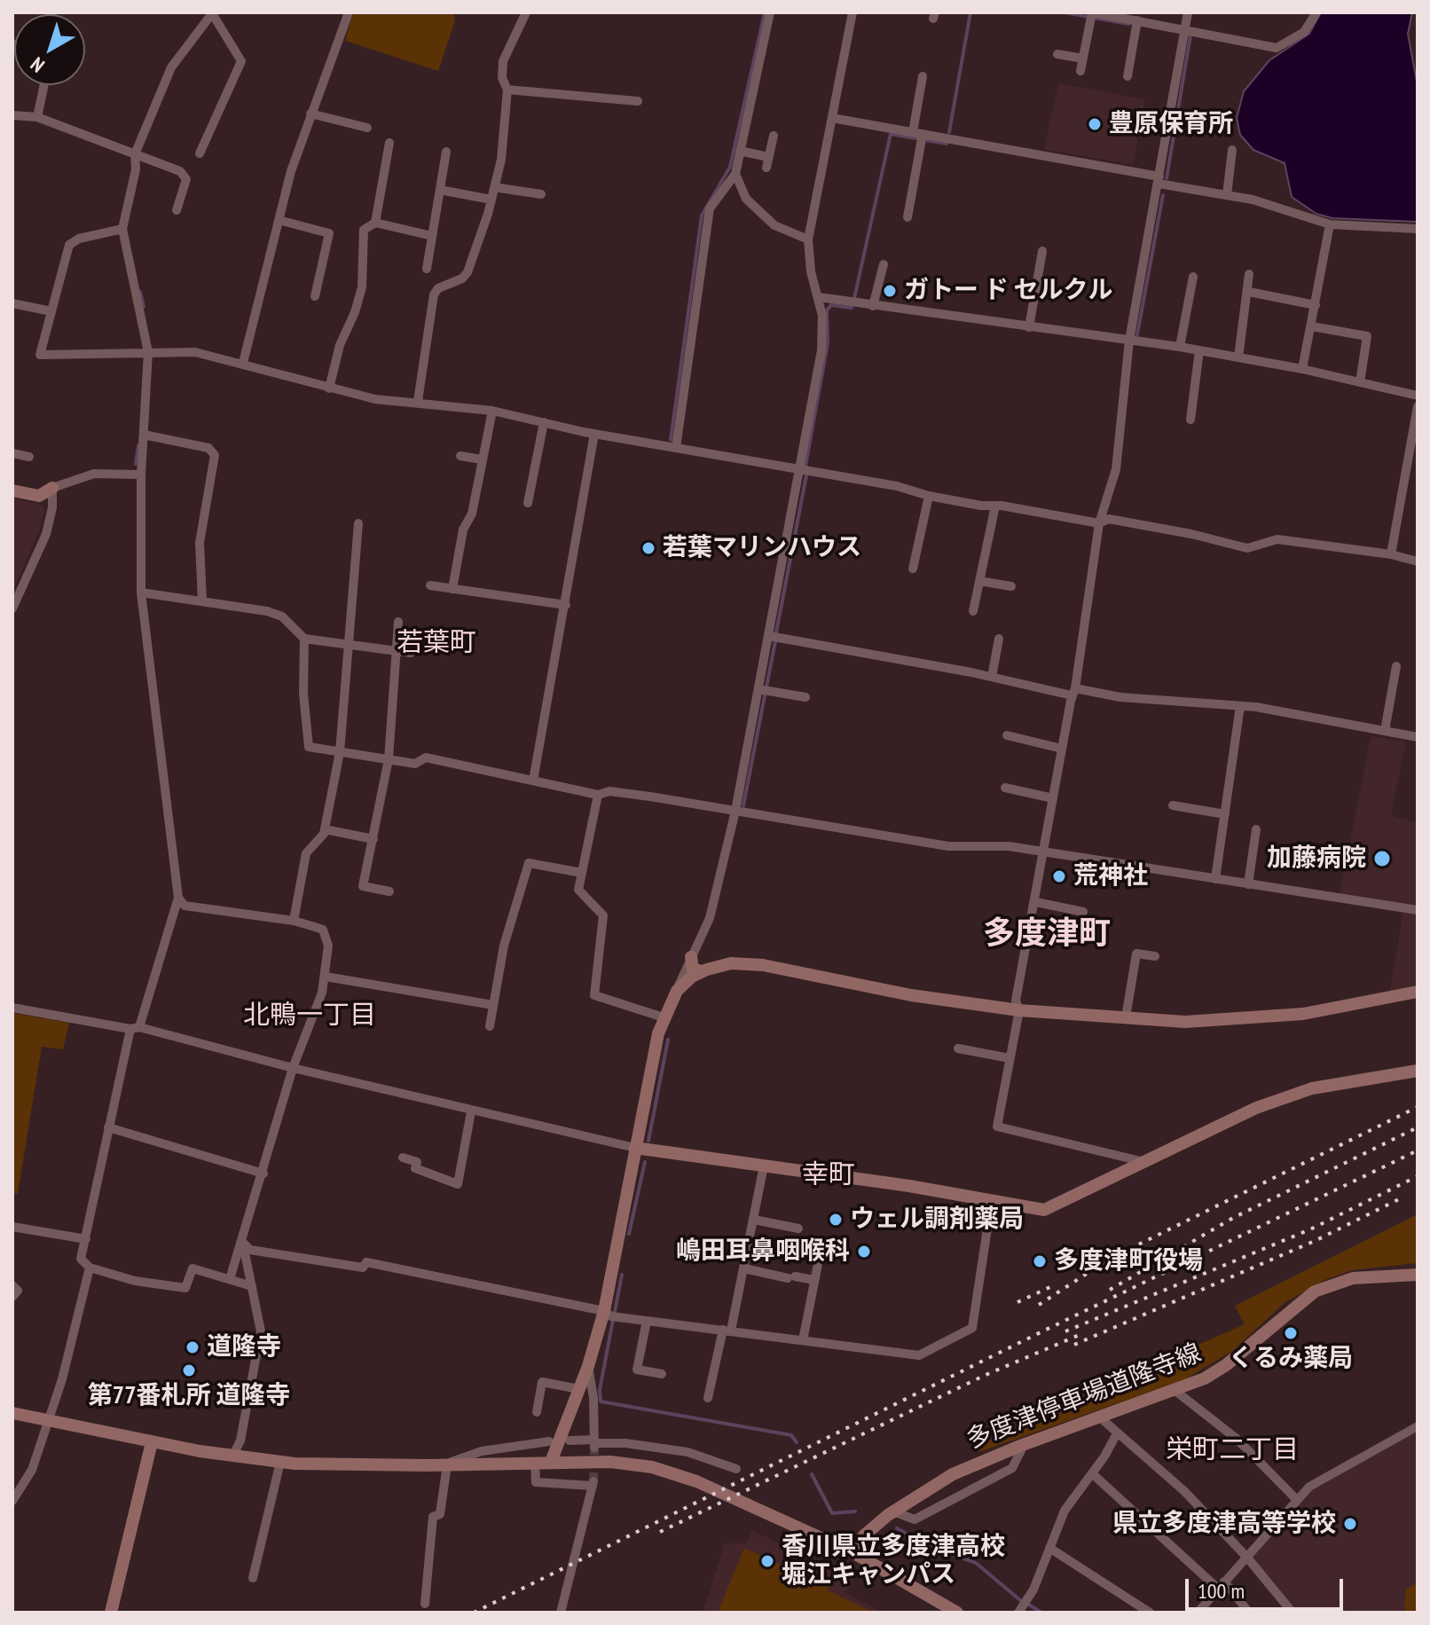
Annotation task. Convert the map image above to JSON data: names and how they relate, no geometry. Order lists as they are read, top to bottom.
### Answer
{
  "streets": {
    "street": ["多度津停車場道隆寺線"]
  },
  "districts": [
    "若葉町",
    "多度津町",
    "北鴨一丁目",
    "幸町",
    "栄町二丁目"
  ],
  "places": [
    "豊原保育所",
    "ガトー ド セルクル",
    "若葉マリンハウス",
    "加藤病院",
    "荒神社",
    "ウェル調剤薬局",
    "嶋田耳鼻咽喉科",
    "多度津町役場",
    "くるみ薬局",
    "道隆寺",
    "第77番札所 道隆寺",
    "県立多度津高等学校",
    "香川県立多度津高校 堀江キャンパス"
  ],
  "scale_bar": "100 m",
  "north": "bottom left"
}
